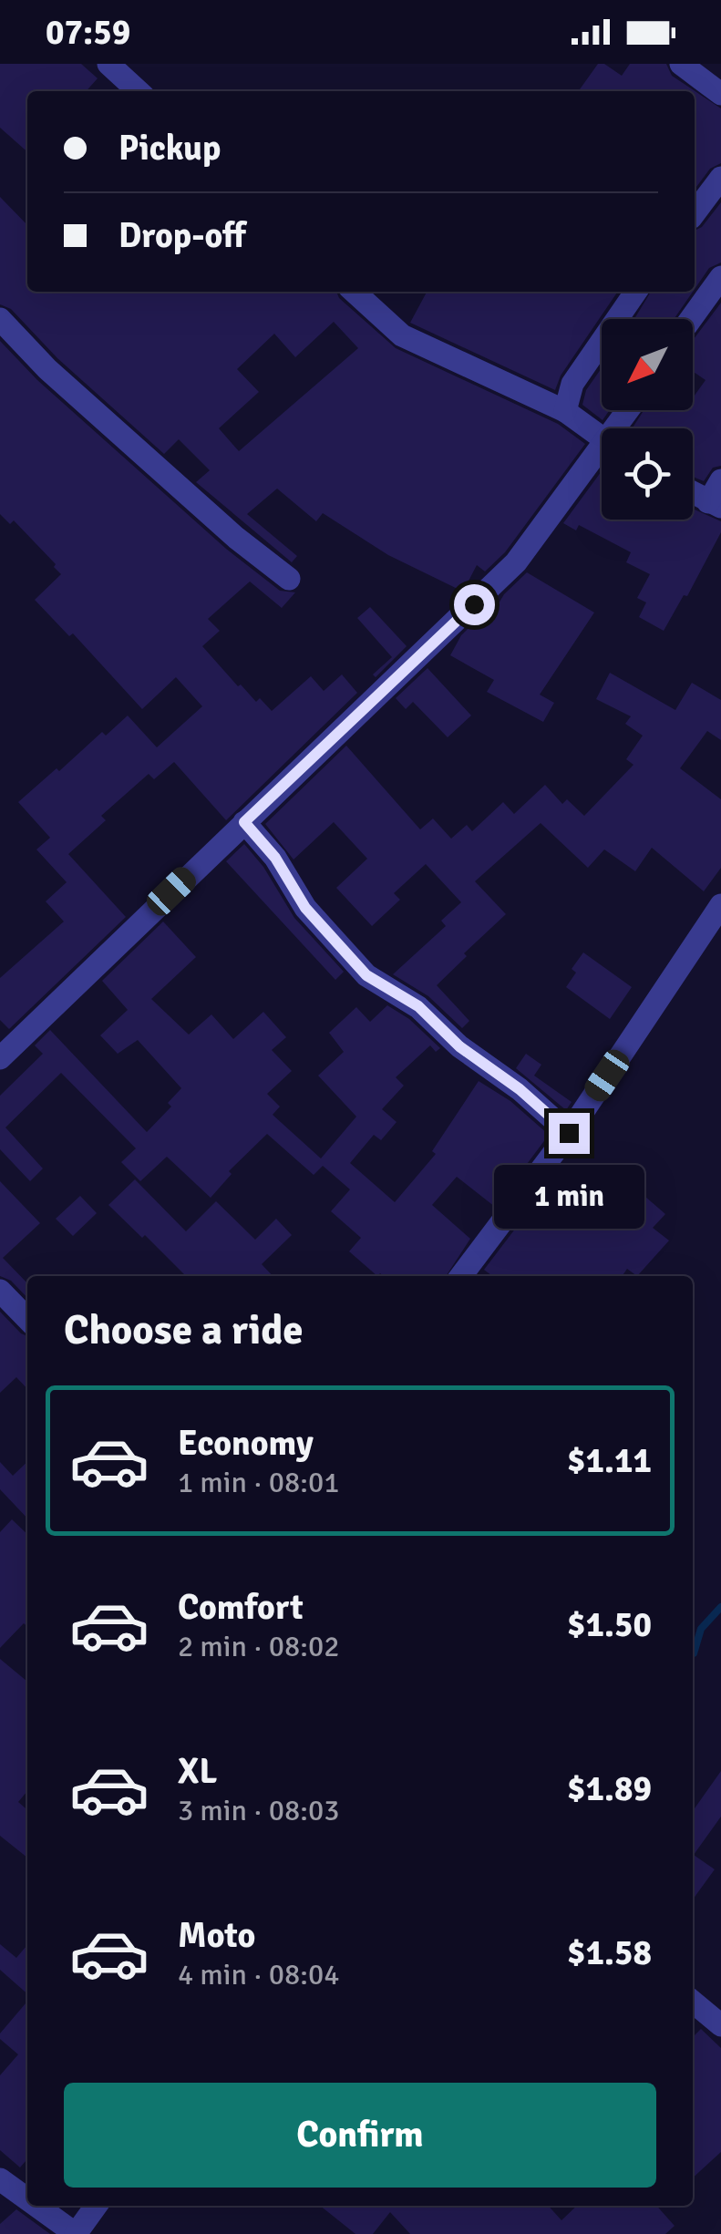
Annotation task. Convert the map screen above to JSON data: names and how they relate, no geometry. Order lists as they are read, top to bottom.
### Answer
{
  "north": "bottom left",
  "page": {
    "status": "07:59",
    "banner": ["Pickup", "Drop-off"],
    "bubble": "1 min",
    "heading": "Choose a ride",
    "list": [
      {
        "name": "Economy",
        "note": "1 min · 08:01",
        "value": "$1.11"
      },
      {
        "name": "Comfort",
        "note": "2 min · 08:02",
        "value": "$1.50"
      },
      {
        "name": "XL",
        "note": "3 min · 08:03",
        "value": "$1.89"
      },
      {
        "name": "Moto",
        "note": "4 min · 08:04",
        "value": "$1.58"
      }
    ],
    "buttons": "Confirm"
  }
}
